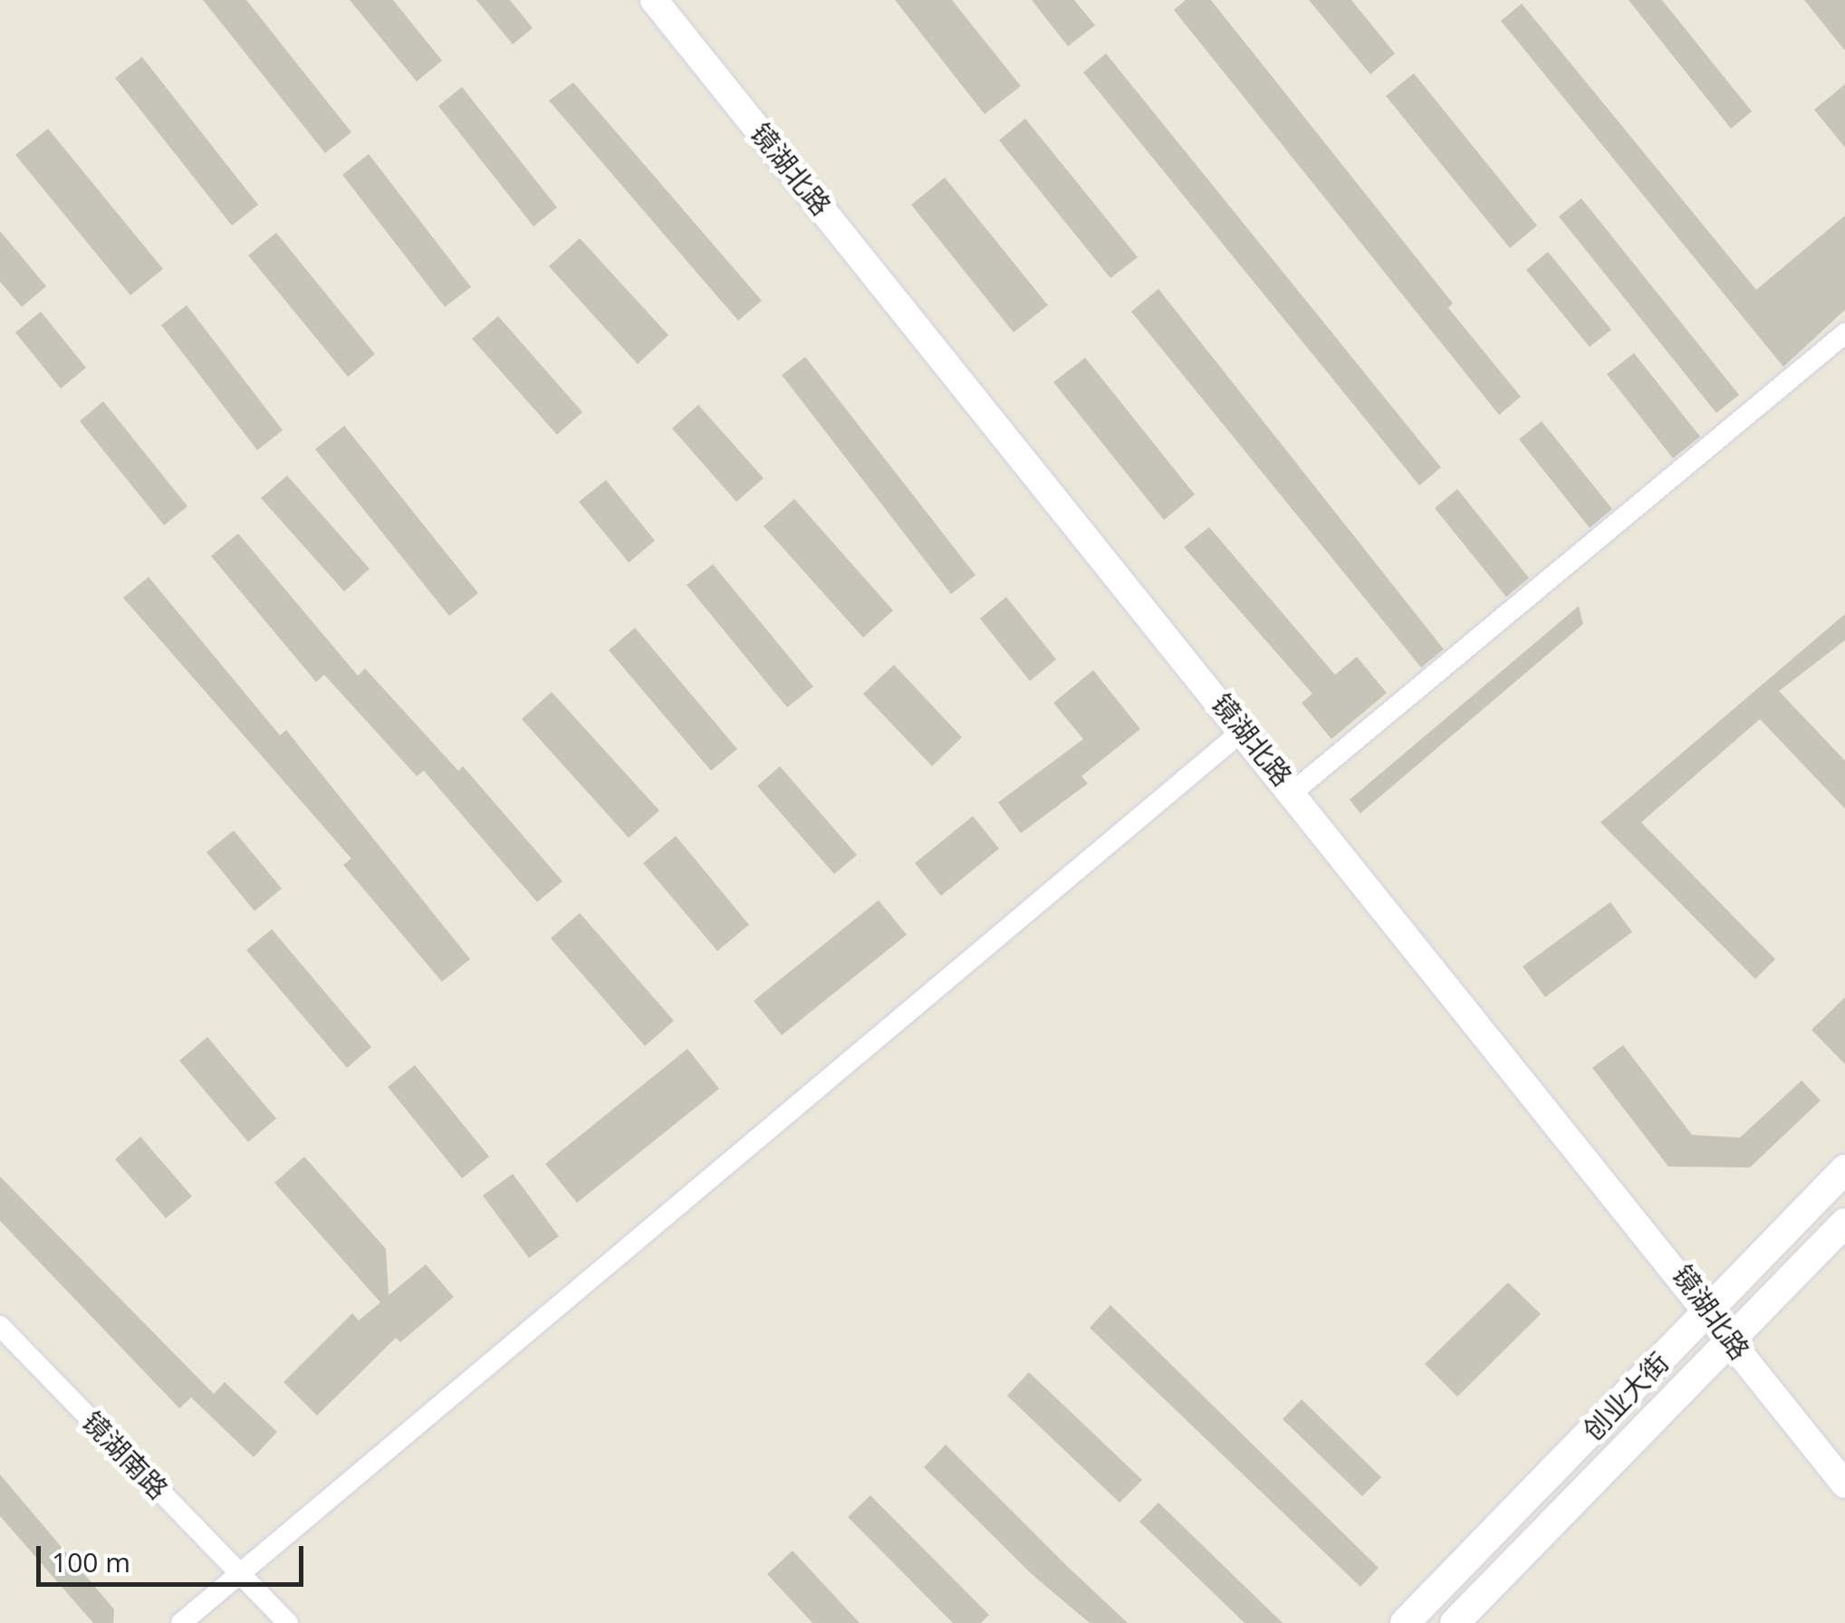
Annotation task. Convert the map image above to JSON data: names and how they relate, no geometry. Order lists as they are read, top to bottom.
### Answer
{
  "streets": {
    "main road": ["创业大街"],
    "street": ["镜湖北路", "镜湖南路"]
  },
  "crossings": [
    ["镜湖北路", "创业大街"]
  ],
  "scale_bar": "100 m"
}
